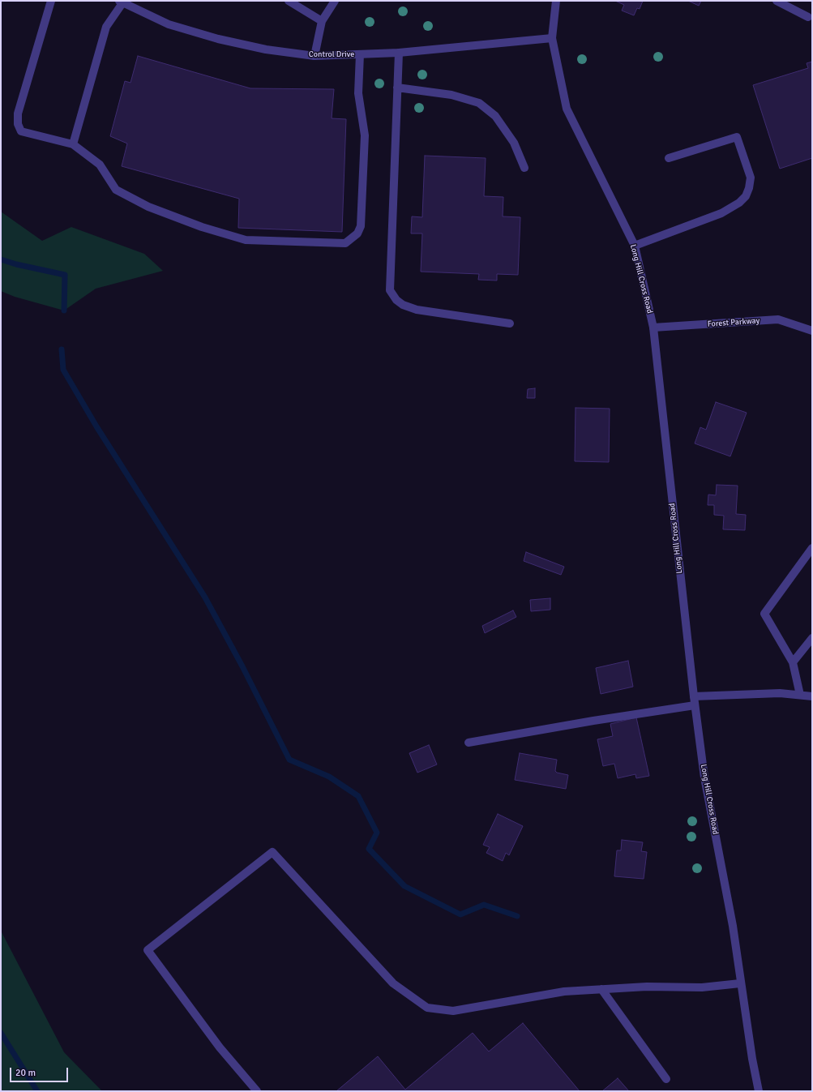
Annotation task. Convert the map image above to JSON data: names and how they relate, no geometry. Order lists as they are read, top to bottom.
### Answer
{
  "streets": {
    "street": ["Control Drive", "Long Hill Cross Road", "Forest Parkway"]
  },
  "crossings": [
    ["Control Drive", "Long Hill Cross Road"],
    ["Long Hill Cross Road", "Forest Parkway"]
  ],
  "scale_bar": "20 m"
}
